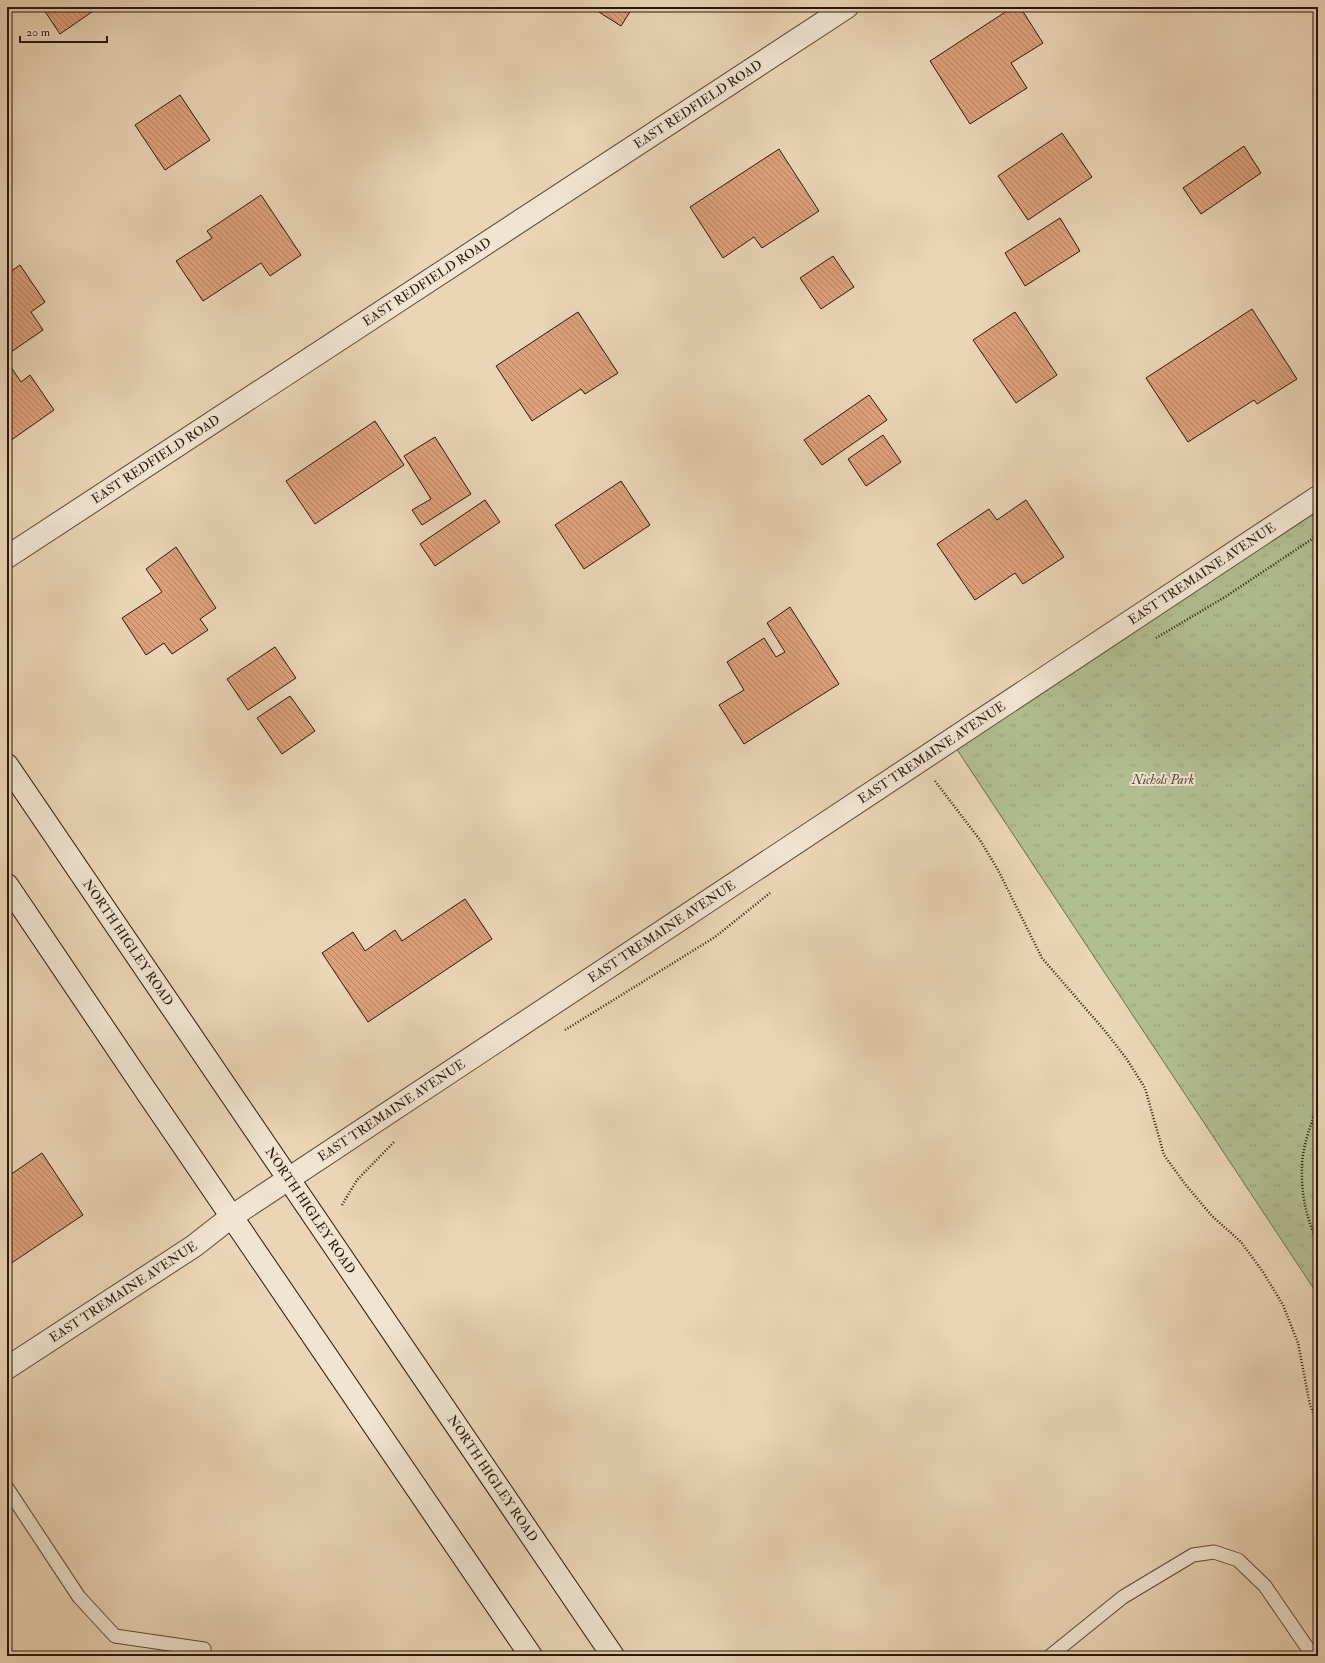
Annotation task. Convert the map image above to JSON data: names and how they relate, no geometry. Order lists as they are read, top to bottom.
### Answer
{
  "streets": {
    "street": ["EAST REDFIELD ROAD", "EAST TREMAINE AVENUE", "NORTH HIGLEY ROAD"]
  },
  "crossings": [
    ["EAST TREMAINE AVENUE", "NORTH HIGLEY ROAD"]
  ],
  "parks": ["Nichols Park"],
  "scale_bar": "20 m"
}
